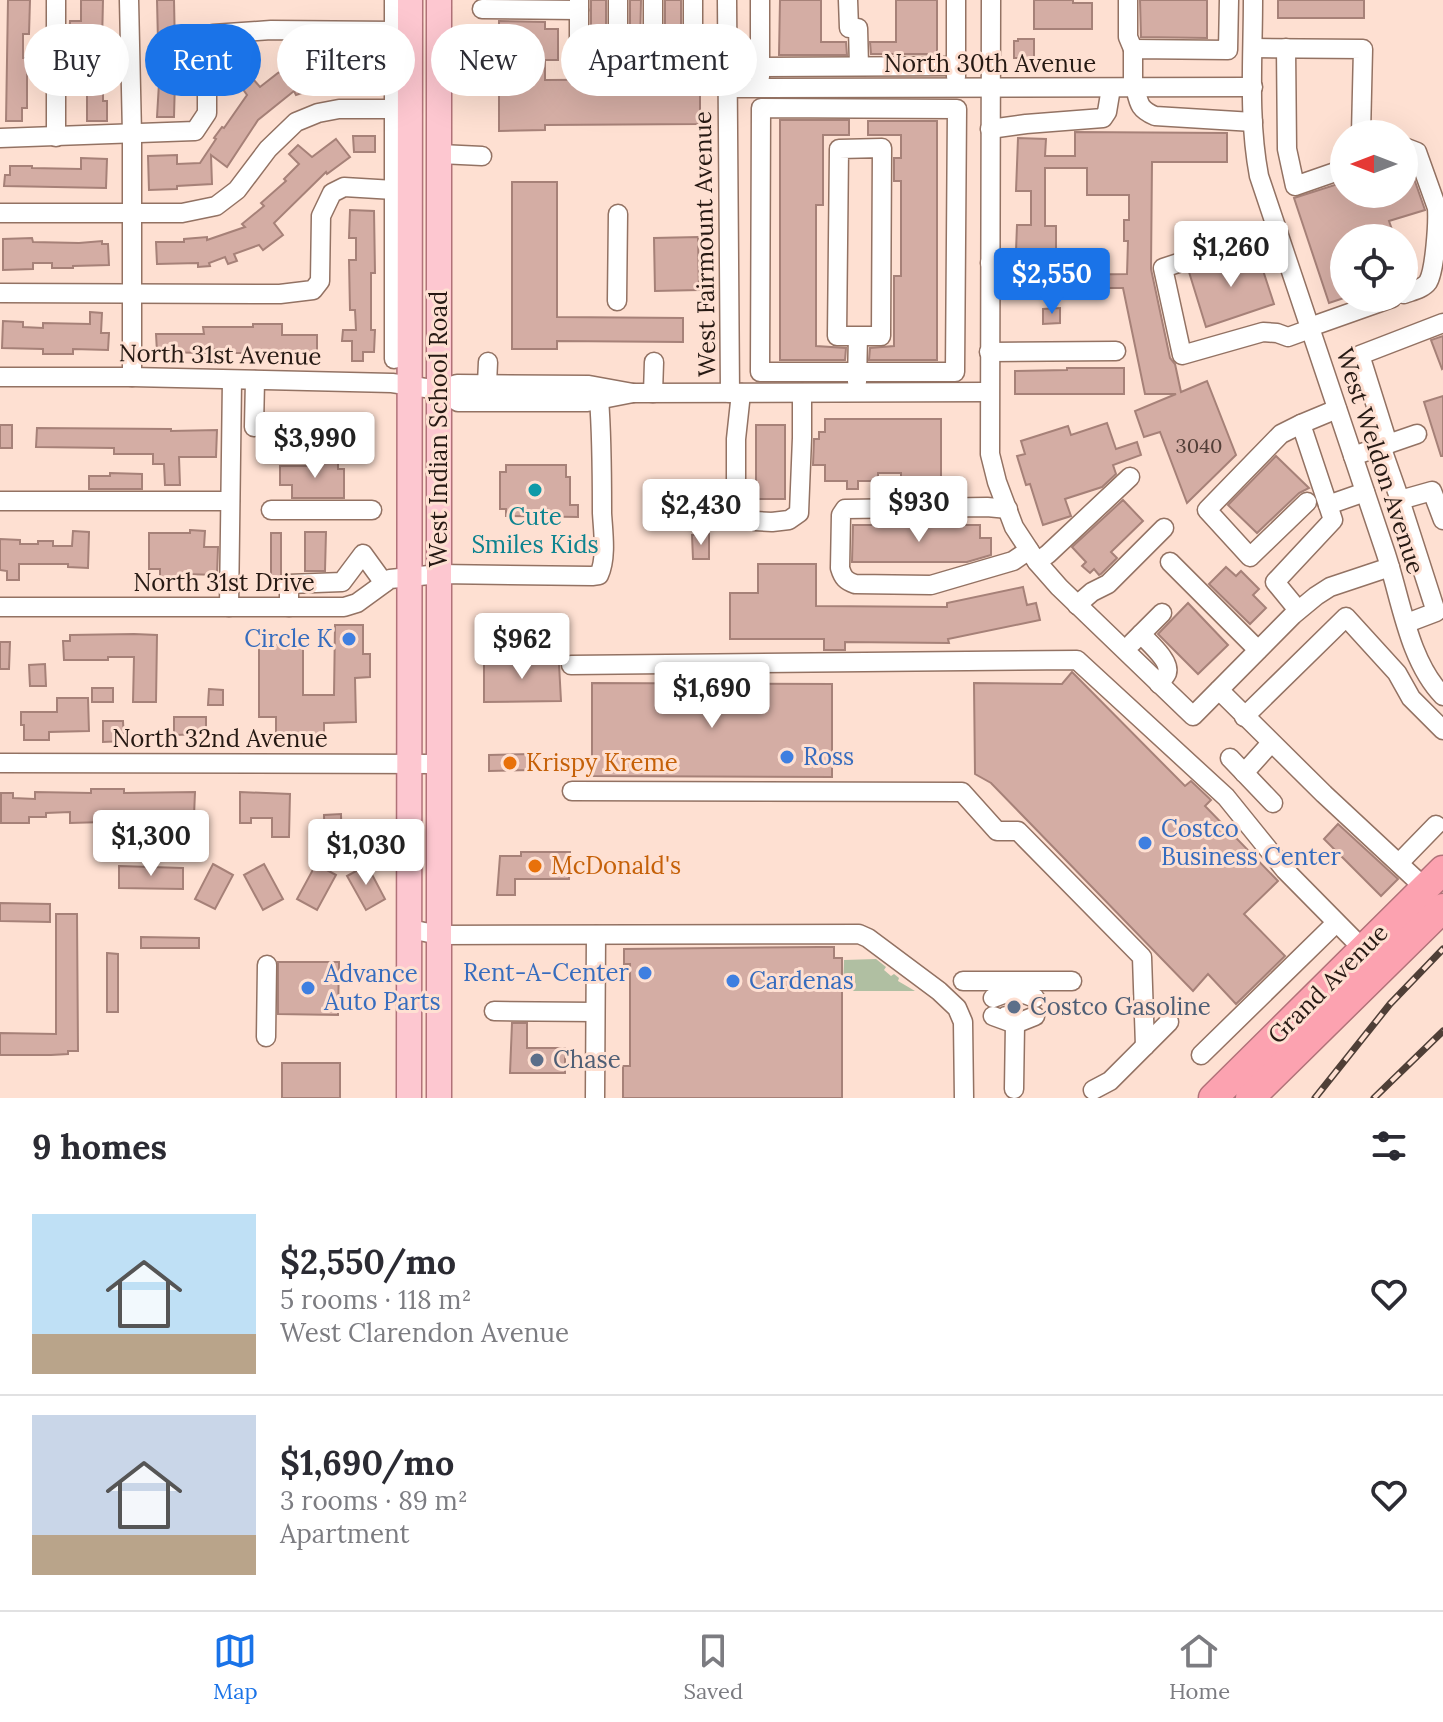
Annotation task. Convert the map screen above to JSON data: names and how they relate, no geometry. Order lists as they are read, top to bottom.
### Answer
{
  "streets": {
    "highway": ["Grand Avenue"],
    "main road": ["West Indian School Road"],
    "street": [
      "North 30th Avenue",
      "West Fairmount Avenue",
      "North 31st Avenue",
      "West Weldon Avenue",
      "North 31st Drive",
      "North 32nd Avenue"
    ]
  },
  "crossings": [
    ["North 30th Avenue", "West Weldon Avenue"],
    ["West Fairmount Avenue", "North 31st Avenue"],
    ["North 31st Avenue", "West Indian School Road"],
    ["North 31st Avenue", "North 31st Drive"],
    ["West Indian School Road", "North 31st Drive"],
    ["West Indian School Road", "North 32nd Avenue"]
  ],
  "places": [
    "Cute Smiles Kids",
    "Circle K",
    "Ross",
    "Krispy Kreme",
    "Costco Business Center",
    "McDonald's",
    "Rent-A-Center",
    "Cardenas",
    "Advance Auto Parts",
    "Costco Gasoline",
    "Chase"
  ],
  "house_numbers": ["3040"],
  "north": "left",
  "page": {
    "chip": [
      "Buy",
      "Rent",
      "Filters",
      "New",
      "Apartment"
    ],
    "price": [
      "$1,260",
      "$2,550",
      "$3,990",
      "$930",
      "$2,430",
      "$962",
      "$1,690",
      "$1,300",
      "$1,030"
    ],
    "heading": "9 homes",
    "list": [
      {
        "name": "$2,550/mo",
        "note": "5 rooms · 118 m² · West Clarendon Avenue"
      },
      {
        "name": "$1,690/mo",
        "note": "3 rooms · 89 m² · Apartment"
      }
    ],
    "tabs": ["Map", "Saved", "Home"]
  }
}
